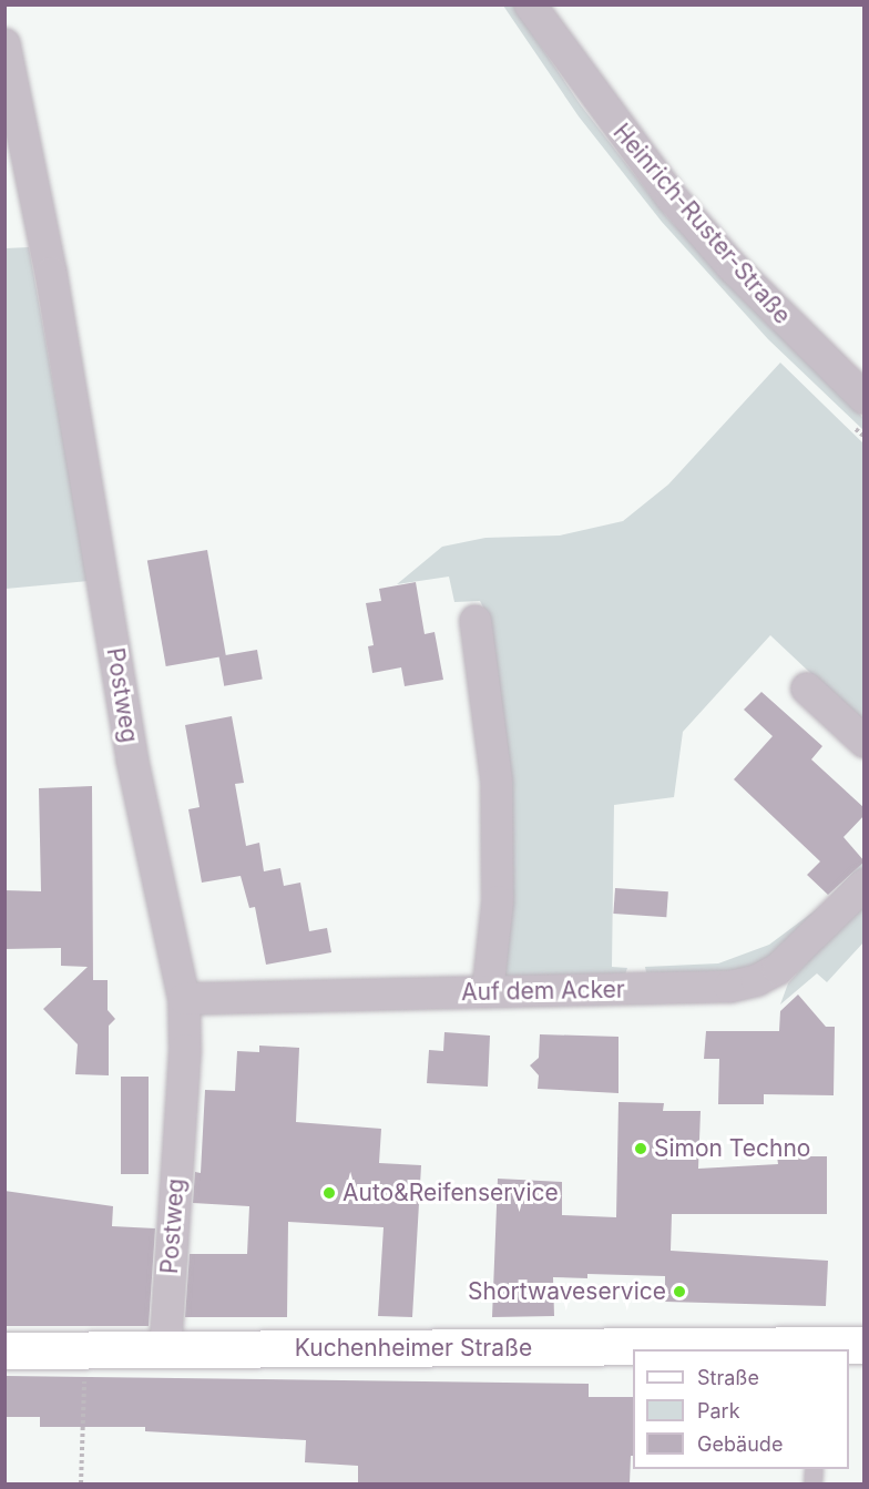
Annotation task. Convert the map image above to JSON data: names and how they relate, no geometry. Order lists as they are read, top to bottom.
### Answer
{
  "streets": {
    "main road": ["Kuchenheimer Straße"],
    "street": ["Heinrich-Ruster-Straße", "Postweg", "Auf dem Acker"]
  },
  "crossings": [
    ["Postweg", "Auf dem Acker"],
    ["Postweg", "Kuchenheimer Straße"]
  ],
  "places": ["Simon Techno", "Auto&Reifenservice", "Shortwaveservice"],
  "legend": ["Straße", "Park", "Gebäude"]
}
